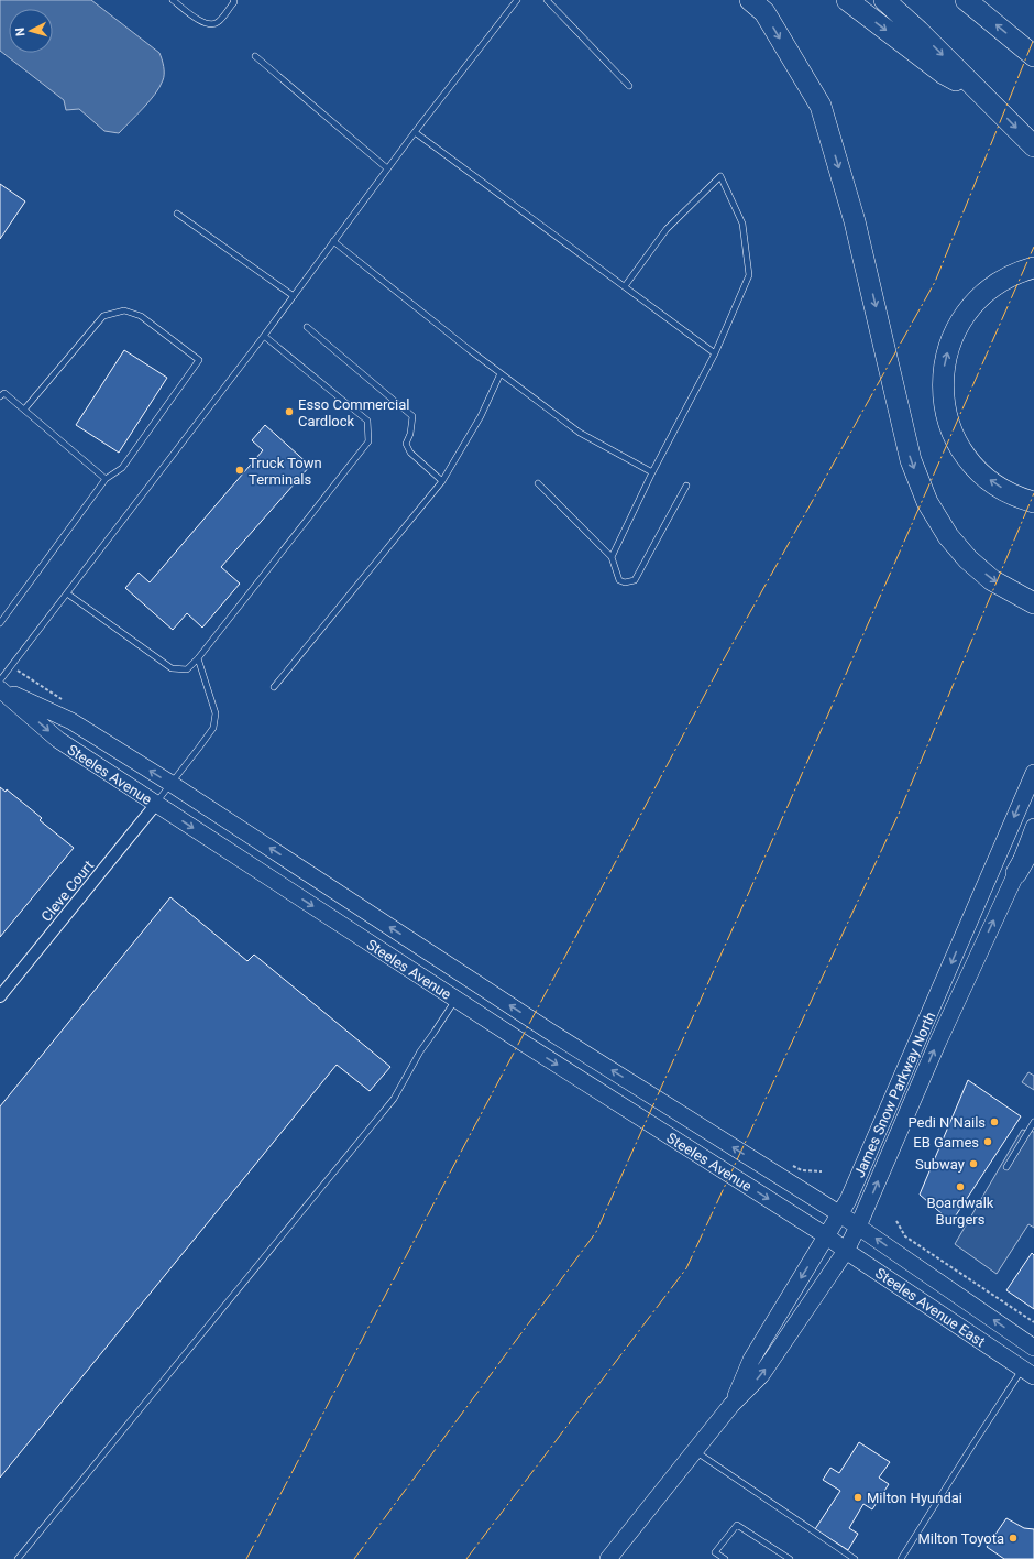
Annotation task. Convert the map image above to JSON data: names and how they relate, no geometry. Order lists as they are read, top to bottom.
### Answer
{
  "streets": {
    "main road": ["Steeles Avenue", "James Snow Parkway North", "Steeles Avenue East"],
    "street": ["Cleve Court"]
  },
  "crossings": [
    ["Steeles Avenue", "Cleve Court"],
    ["Steeles Avenue", "James Snow Parkway North"],
    ["Steeles Avenue", "Steeles Avenue East"],
    ["James Snow Parkway North", "Steeles Avenue East"]
  ],
  "places": [
    "Esso Commercial Cardlock",
    "Truck Town Terminals",
    "Pedi N Nails",
    "EB Games",
    "Subway",
    "Boardwalk Burgers",
    "Milton Hyundai",
    "Milton Toyota"
  ],
  "north": "left"
}
